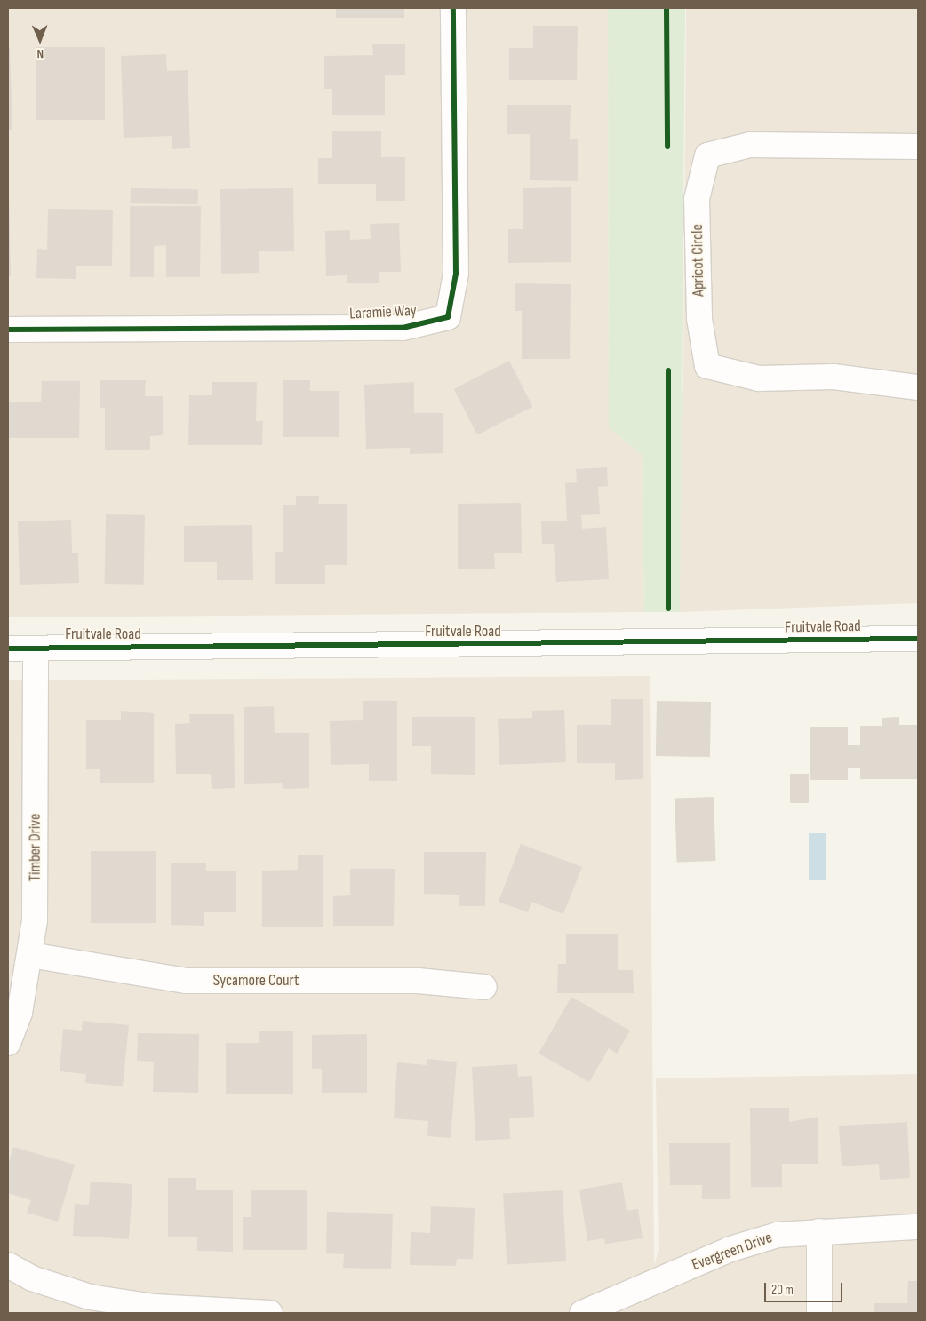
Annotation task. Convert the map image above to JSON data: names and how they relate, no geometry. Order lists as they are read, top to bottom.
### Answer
{
  "streets": {
    "street": [
      "Apricot Circle",
      "Laramie Way",
      "Fruitvale Road",
      "Timber Drive",
      "Sycamore Court",
      "Evergreen Drive"
    ]
  },
  "crossings": [
    ["Fruitvale Road", "Timber Drive"],
    ["Timber Drive", "Sycamore Court"]
  ],
  "scale_bar": "20 m",
  "north": "bottom"
}
